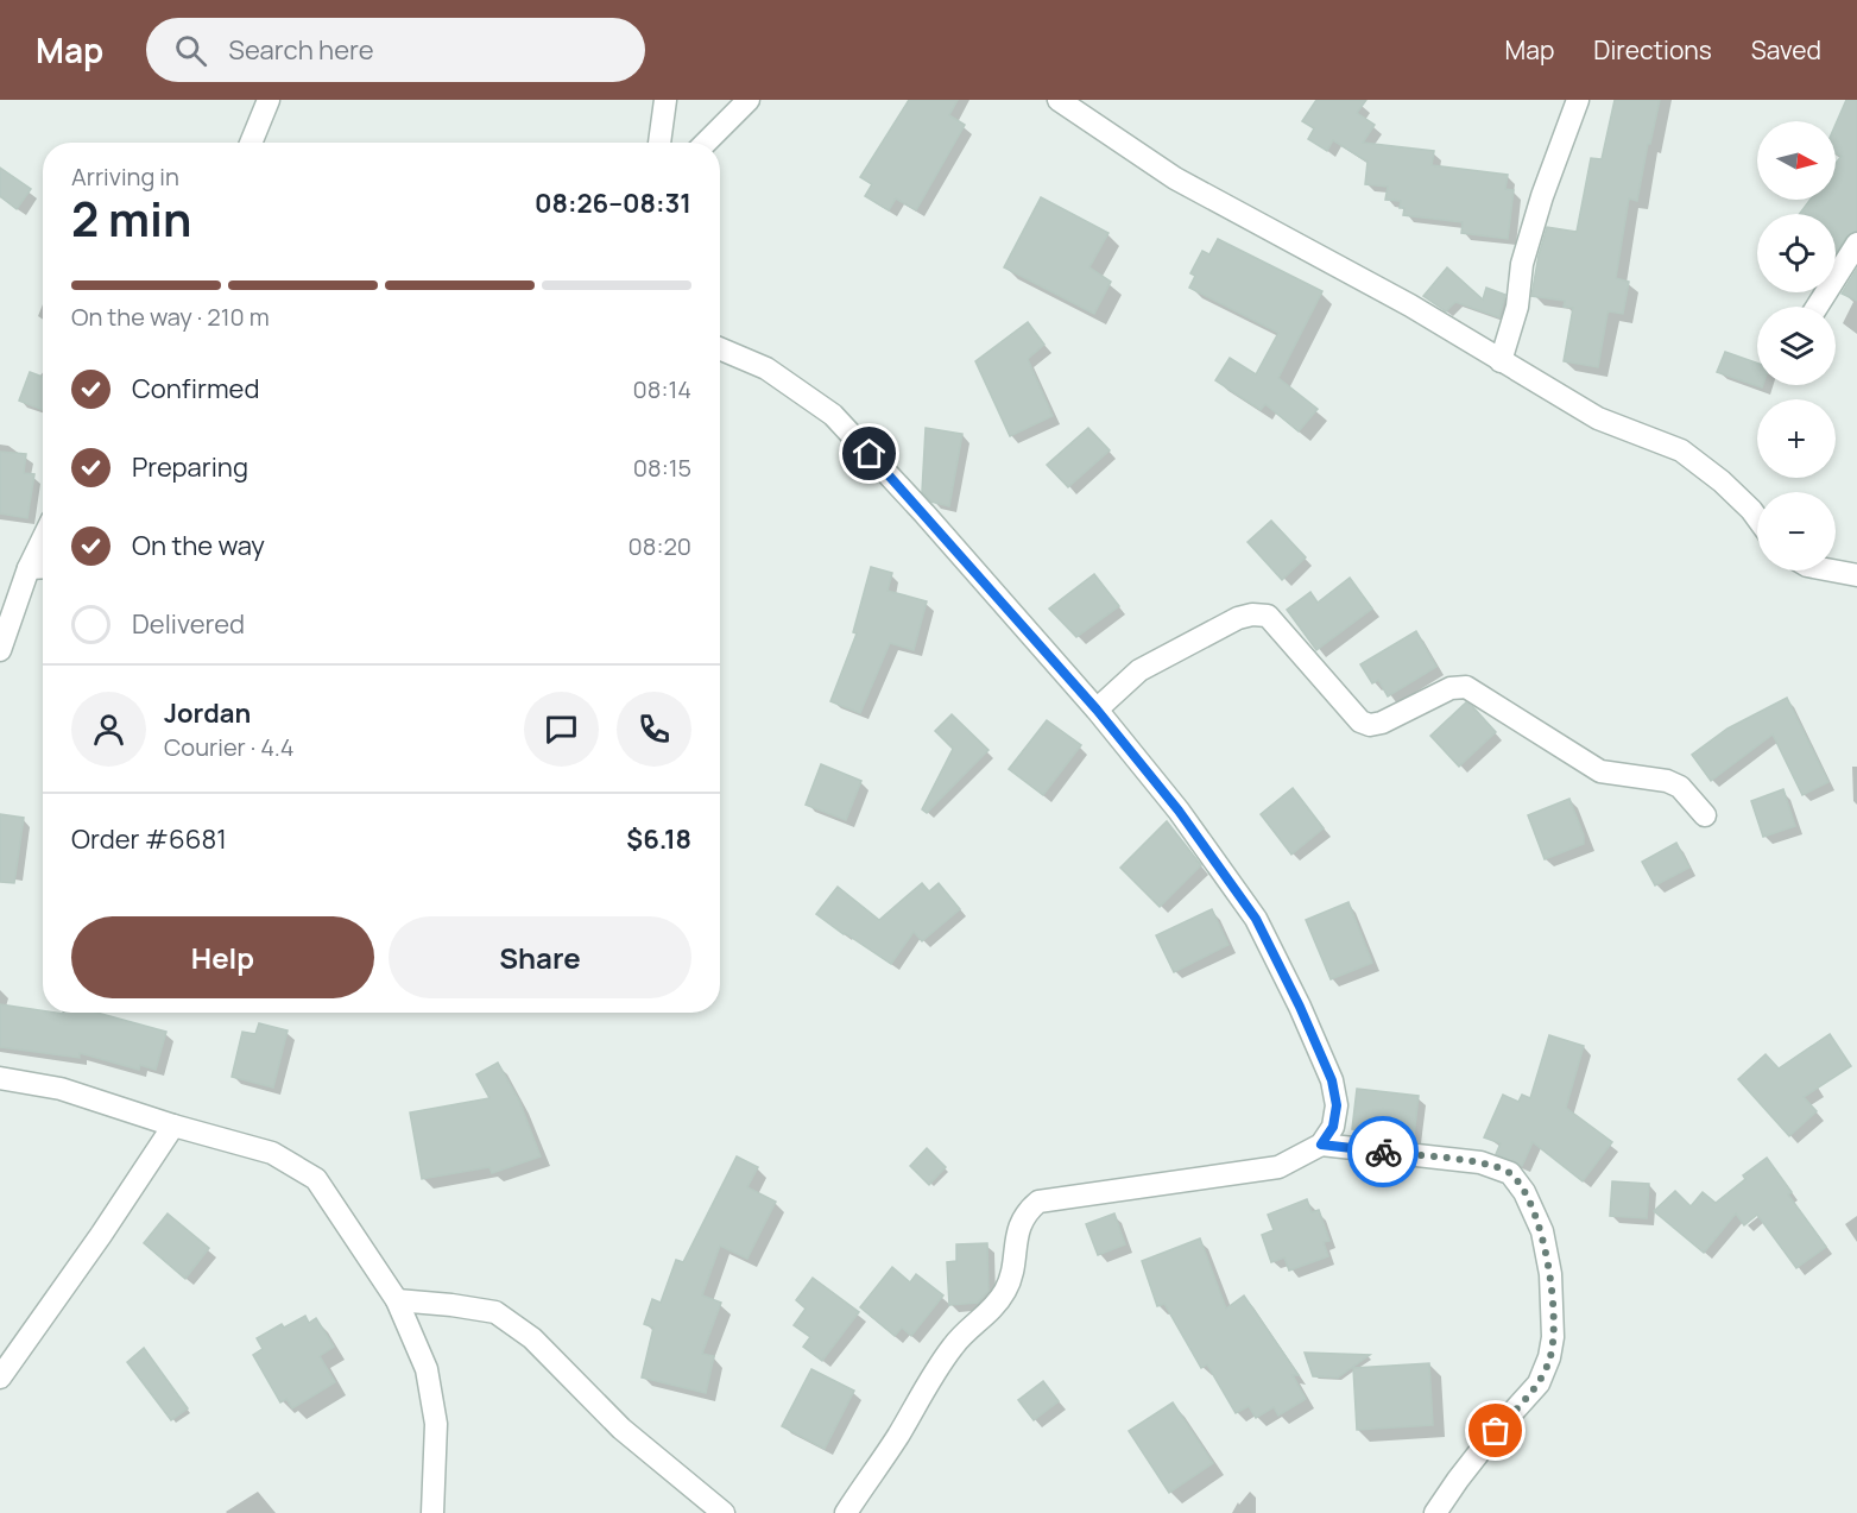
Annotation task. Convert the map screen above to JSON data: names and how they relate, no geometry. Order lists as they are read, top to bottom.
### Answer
{
  "north": "right",
  "page": {
    "header": "Map",
    "search": "Search here",
    "nav": ["Map", "Directions", "Saved"],
    "map_buttons": ["+", "−"],
    "heading": ["2 min", "Arriving in", "08:26–08:31"],
    "panel": [
      "Jordan",
      "Courier · 4.4",
      "Order #6681",
      "$6.18"
    ],
    "bar": "On the way · 210 m",
    "list": [
      ["Confirmed", "08:14"],
      ["Preparing", "08:15"],
      ["On the way", "08:20"],
      "Delivered"
    ],
    "buttons": ["Help", "Share"]
  }
}
